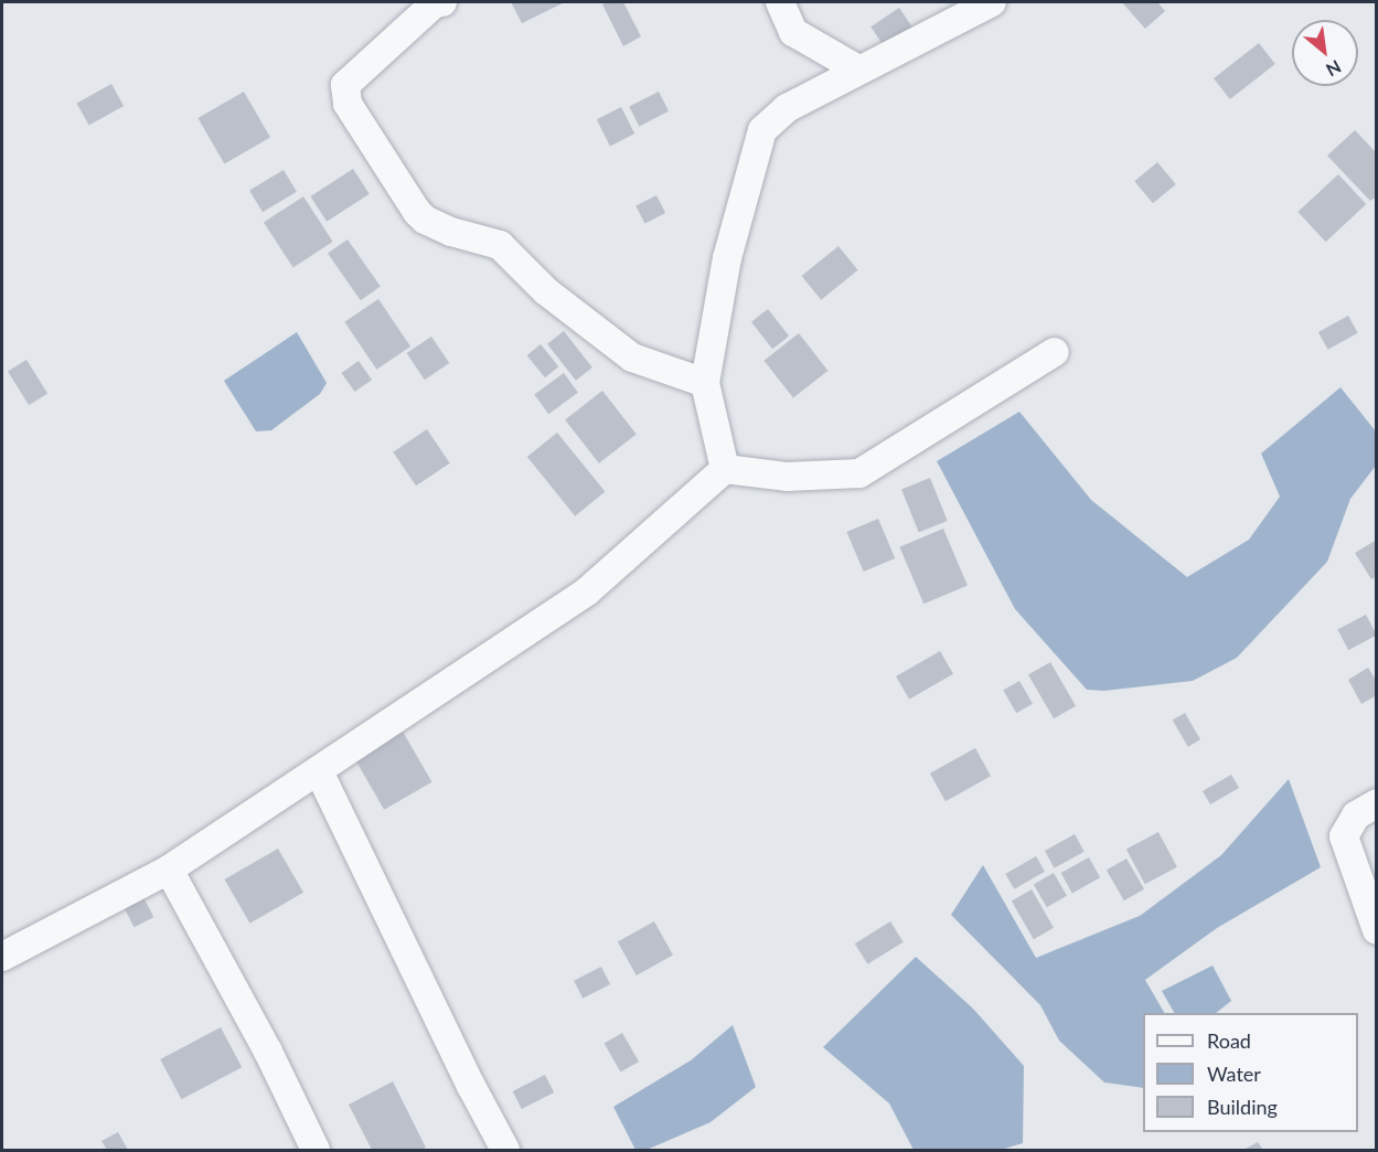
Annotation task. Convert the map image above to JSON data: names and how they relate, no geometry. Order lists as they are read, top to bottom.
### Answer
{
  "legend": ["Road", "Water", "Building"],
  "north": "bottom right"
}
